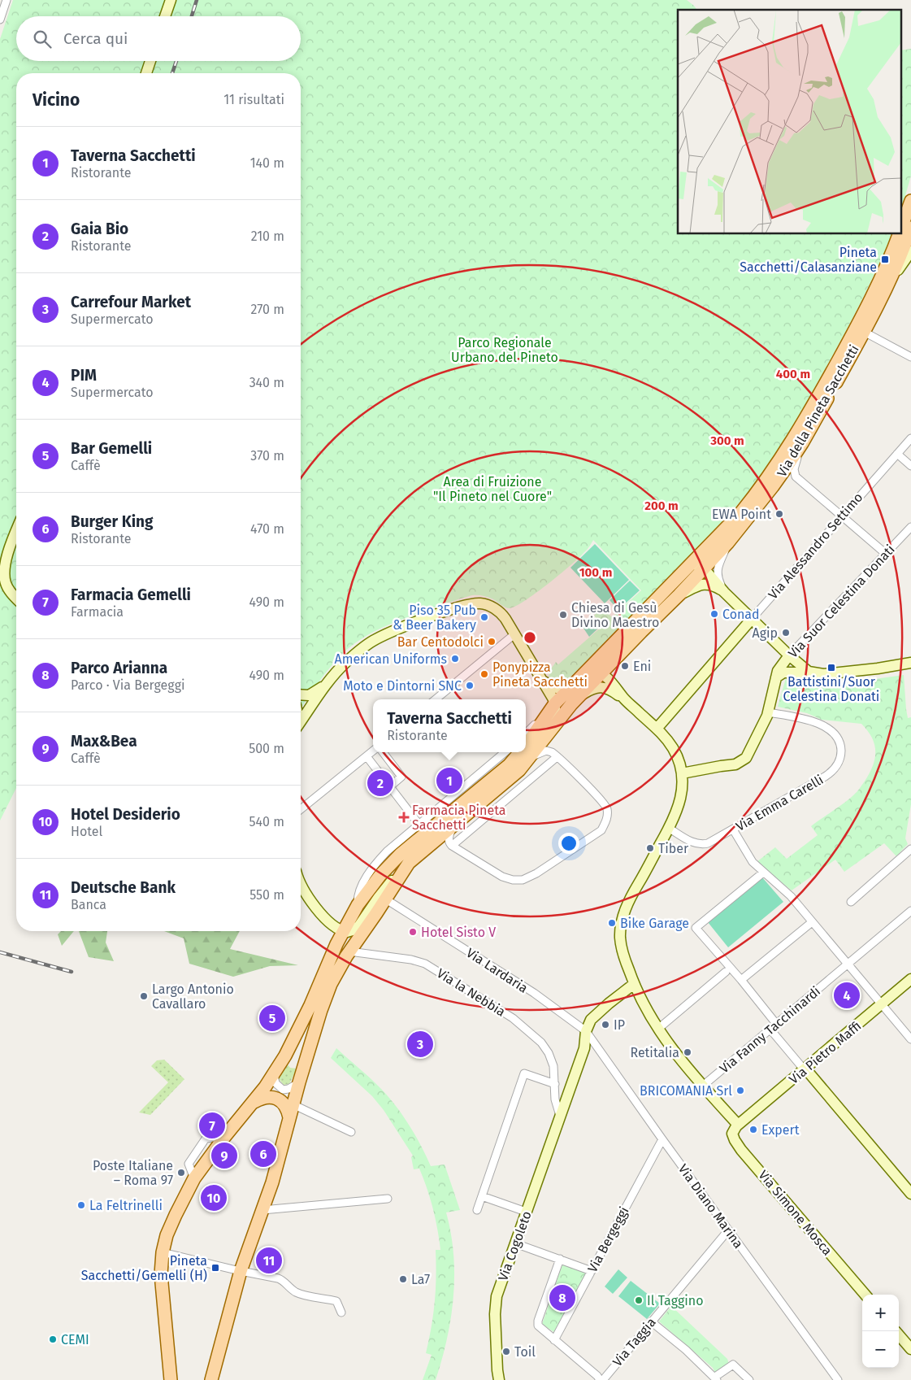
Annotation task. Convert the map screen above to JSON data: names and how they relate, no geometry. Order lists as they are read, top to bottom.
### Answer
{
  "streets": {
    "main road": ["Via della Pineta Sacchetti"],
    "street": [
      "Via Alessandro Settimo",
      "Via Suor Celestina Donati",
      "Via Emma Carelli",
      "Via Lardaria",
      "Via la Nebbia",
      "Via Fanny Tacchinardi",
      "Via Pietro Maffi",
      "Via Diano Marina",
      "Via Simone Mosca",
      "Via Bergeggi",
      "Via Cogoleto",
      "Via Taggia"
    ]
  },
  "crossings": [
    ["Via della Pineta Sacchetti", "Via Lardaria"],
    ["Via della Pineta Sacchetti", "Via la Nebbia"],
    ["Via Suor Celestina Donati", "Via Emma Carelli"],
    ["Via Lardaria", "Via Diano Marina"],
    ["Via Lardaria", "Via Cogoleto"],
    ["Via Pietro Maffi", "Via Simone Mosca"],
    ["Via Diano Marina", "Via Bergeggi"],
    ["Via Diano Marina", "Via Cogoleto"],
    ["Via Diano Marina", "Via Taggia"]
  ],
  "parks": ["Parco Regionale Urbano del Pineto", "Area di Fruizione \"Il Pineto nel Cuore\""],
  "places": {
    "transit": ["Pineta Sacchetti/Calasanziane", "Battistini/Suor Celestina Donati", "Pineta Sacchetti/Gemelli (H)"],
    "other": [
      "EWA Point",
      "Conad",
      "Chiesa di Gesù Divino Maestro",
      "Piso 35 Pub & Beer Bakery",
      "Agip",
      "Bar Centodolci",
      "American Uniforms",
      "Eni",
      "Ponypizza Pineta Sacchetti",
      "Moto e Dintorni SNC",
      "Tiber",
      "Bike Garage",
      "Hotel Sisto V",
      "Largo Antonio Cavallaro",
      "IP",
      "Retitalia",
      "BRICOMANIA Srl",
      "Expert",
      "Poste Italiane – Roma 97",
      "La Feltrinelli",
      "La7",
      "Il Taggino",
      "CEMI",
      "Toil"
    ],
    "health": ["Farmacia Pineta Sacchetti"]
  },
  "page": {
    "search": "Cerca qui",
    "heading": ["Vicino", "11 risultati"],
    "list": [
      {
        "mark": "1",
        "name": "Taverna Sacchetti",
        "note": "Ristorante",
        "value": "140 m"
      },
      {
        "mark": "2",
        "name": "Gaia Bio",
        "note": "Ristorante",
        "value": "210 m"
      },
      {
        "mark": "3",
        "name": "Carrefour Market",
        "note": "Supermercato",
        "value": "270 m"
      },
      {
        "mark": "4",
        "name": "PIM",
        "note": "Supermercato",
        "value": "340 m"
      },
      {
        "mark": "5",
        "name": "Bar Gemelli",
        "note": "Caffè",
        "value": "370 m"
      },
      {
        "mark": "6",
        "name": "Burger King",
        "note": "Ristorante",
        "value": "470 m"
      },
      {
        "mark": "7",
        "name": "Farmacia Gemelli",
        "note": "Farmacia",
        "value": "490 m"
      },
      {
        "mark": "8",
        "name": "Parco Arianna",
        "note": "Parco · Via Bergeggi",
        "value": "490 m"
      },
      {
        "mark": "9",
        "name": "Max&Bea",
        "note": "Caffè",
        "value": "500 m"
      },
      {
        "mark": "10",
        "name": "Hotel Desiderio",
        "note": "Hotel",
        "value": "540 m"
      },
      {
        "mark": "11",
        "name": "Deutsche Bank",
        "note": "Banca",
        "value": "550 m"
      }
    ],
    "popup": ["Taverna Sacchetti", "Ristorante"],
    "pins": [
      "1",
      "2",
      "4",
      "5",
      "3",
      "7",
      "6",
      "9",
      "10",
      "11",
      "8"
    ],
    "map_buttons": ["+", "−"]
  },
  "rings": [
    "400 m",
    "300 m",
    "200 m",
    "100 m"
  ]
}
